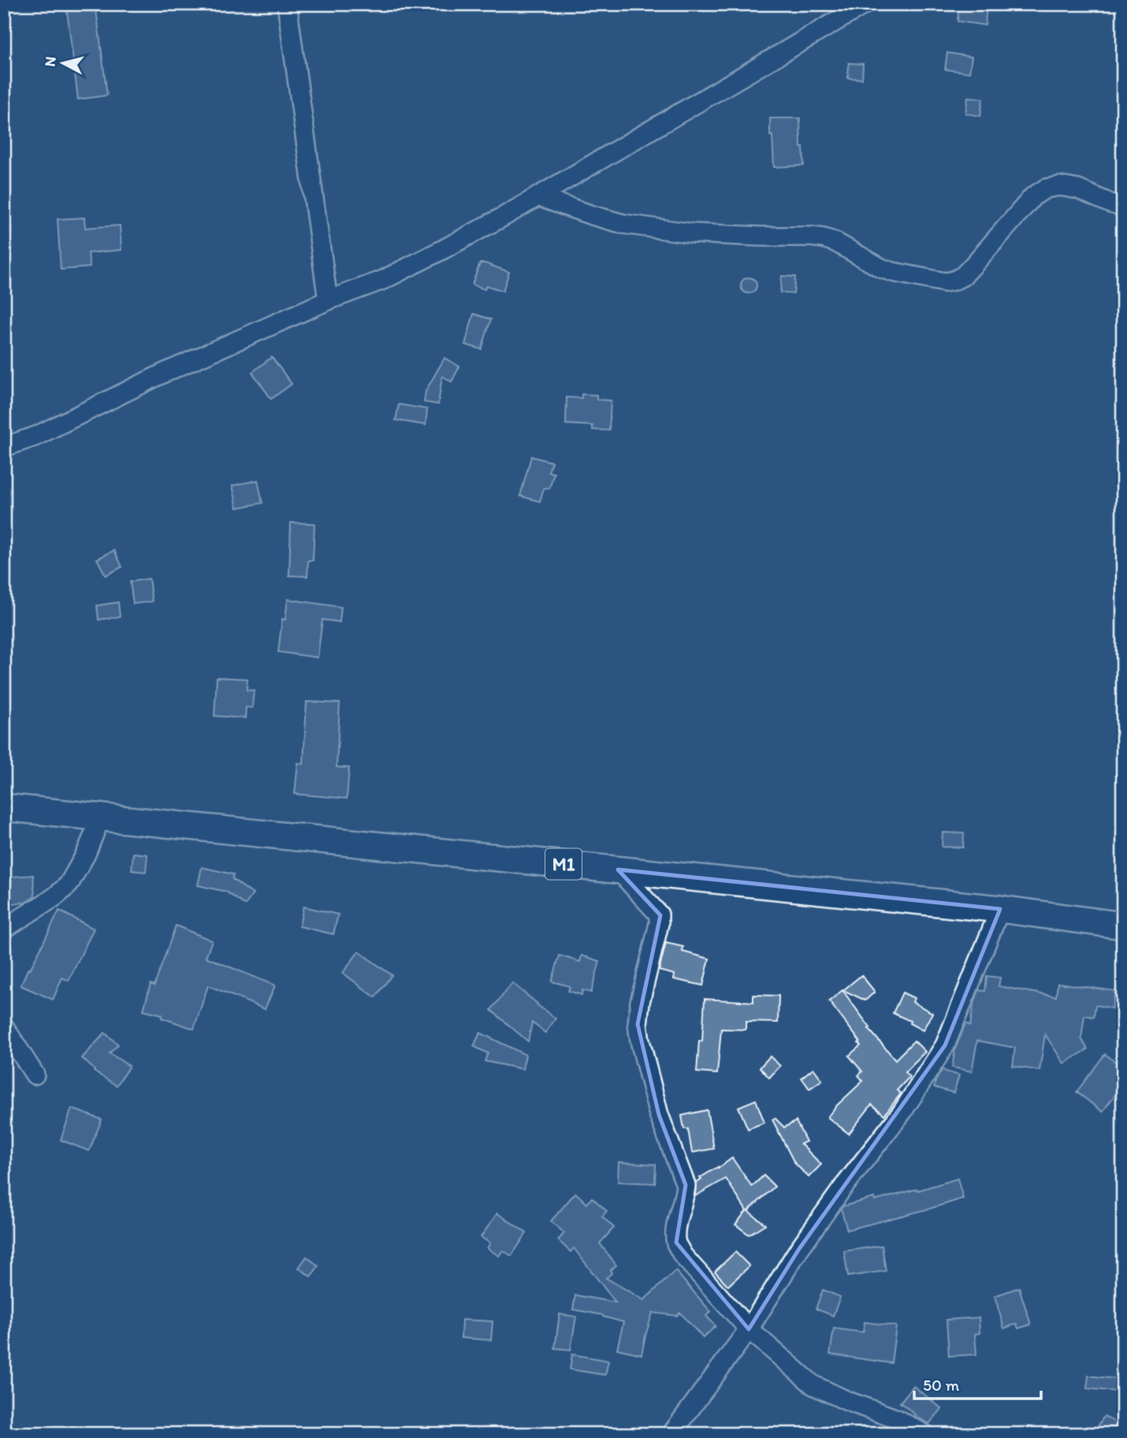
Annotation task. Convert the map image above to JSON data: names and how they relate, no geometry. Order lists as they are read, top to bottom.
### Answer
{
  "streets": {
    "highway": ["M1"]
  },
  "scale_bar": "50 m",
  "north": "left"
}
